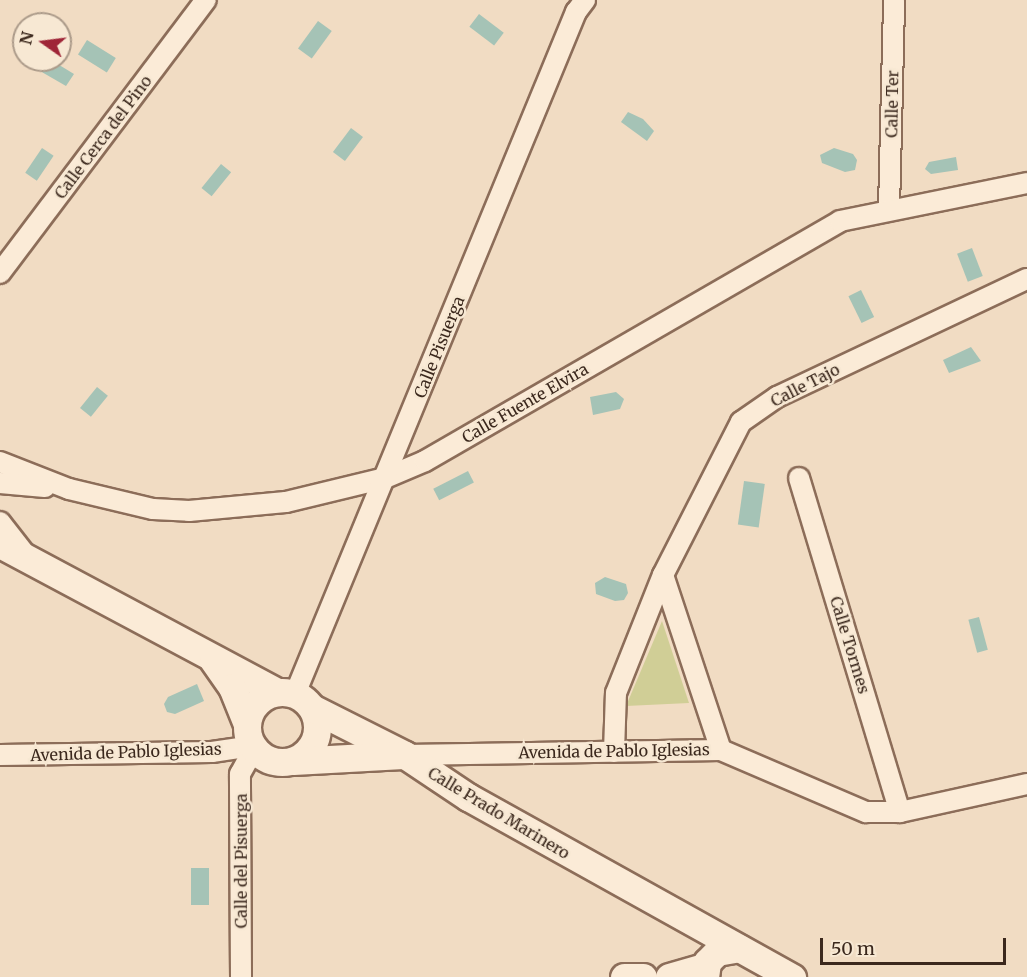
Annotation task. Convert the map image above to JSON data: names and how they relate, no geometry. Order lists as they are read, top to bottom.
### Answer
{
  "streets": {
    "street": [
      "Calle Ter",
      "Calle Cerca del Pino",
      "Calle Pisuerga",
      "Calle Tajo",
      "Calle Fuente Elvira",
      "Calle Tormes",
      "Avenida de Pablo Iglesias",
      "Calle Prado Marinero",
      "Calle del Pisuerga"
    ]
  },
  "crossings": [
    ["Calle Ter", "Calle Fuente Elvira"],
    ["Calle Pisuerga", "Calle Fuente Elvira"],
    ["Calle Pisuerga", "Avenida de Pablo Iglesias"],
    ["Calle Pisuerga", "Calle Prado Marinero"],
    ["Calle Pisuerga", "Calle del Pisuerga"],
    ["Calle Tajo", "Avenida de Pablo Iglesias"],
    ["Calle Tormes", "Avenida de Pablo Iglesias"],
    ["Avenida de Pablo Iglesias", "Calle Prado Marinero"],
    ["Avenida de Pablo Iglesias", "Calle del Pisuerga"],
    ["Calle Prado Marinero", "Calle del Pisuerga"]
  ],
  "scale_bar": "50 m",
  "north": "left"
}
